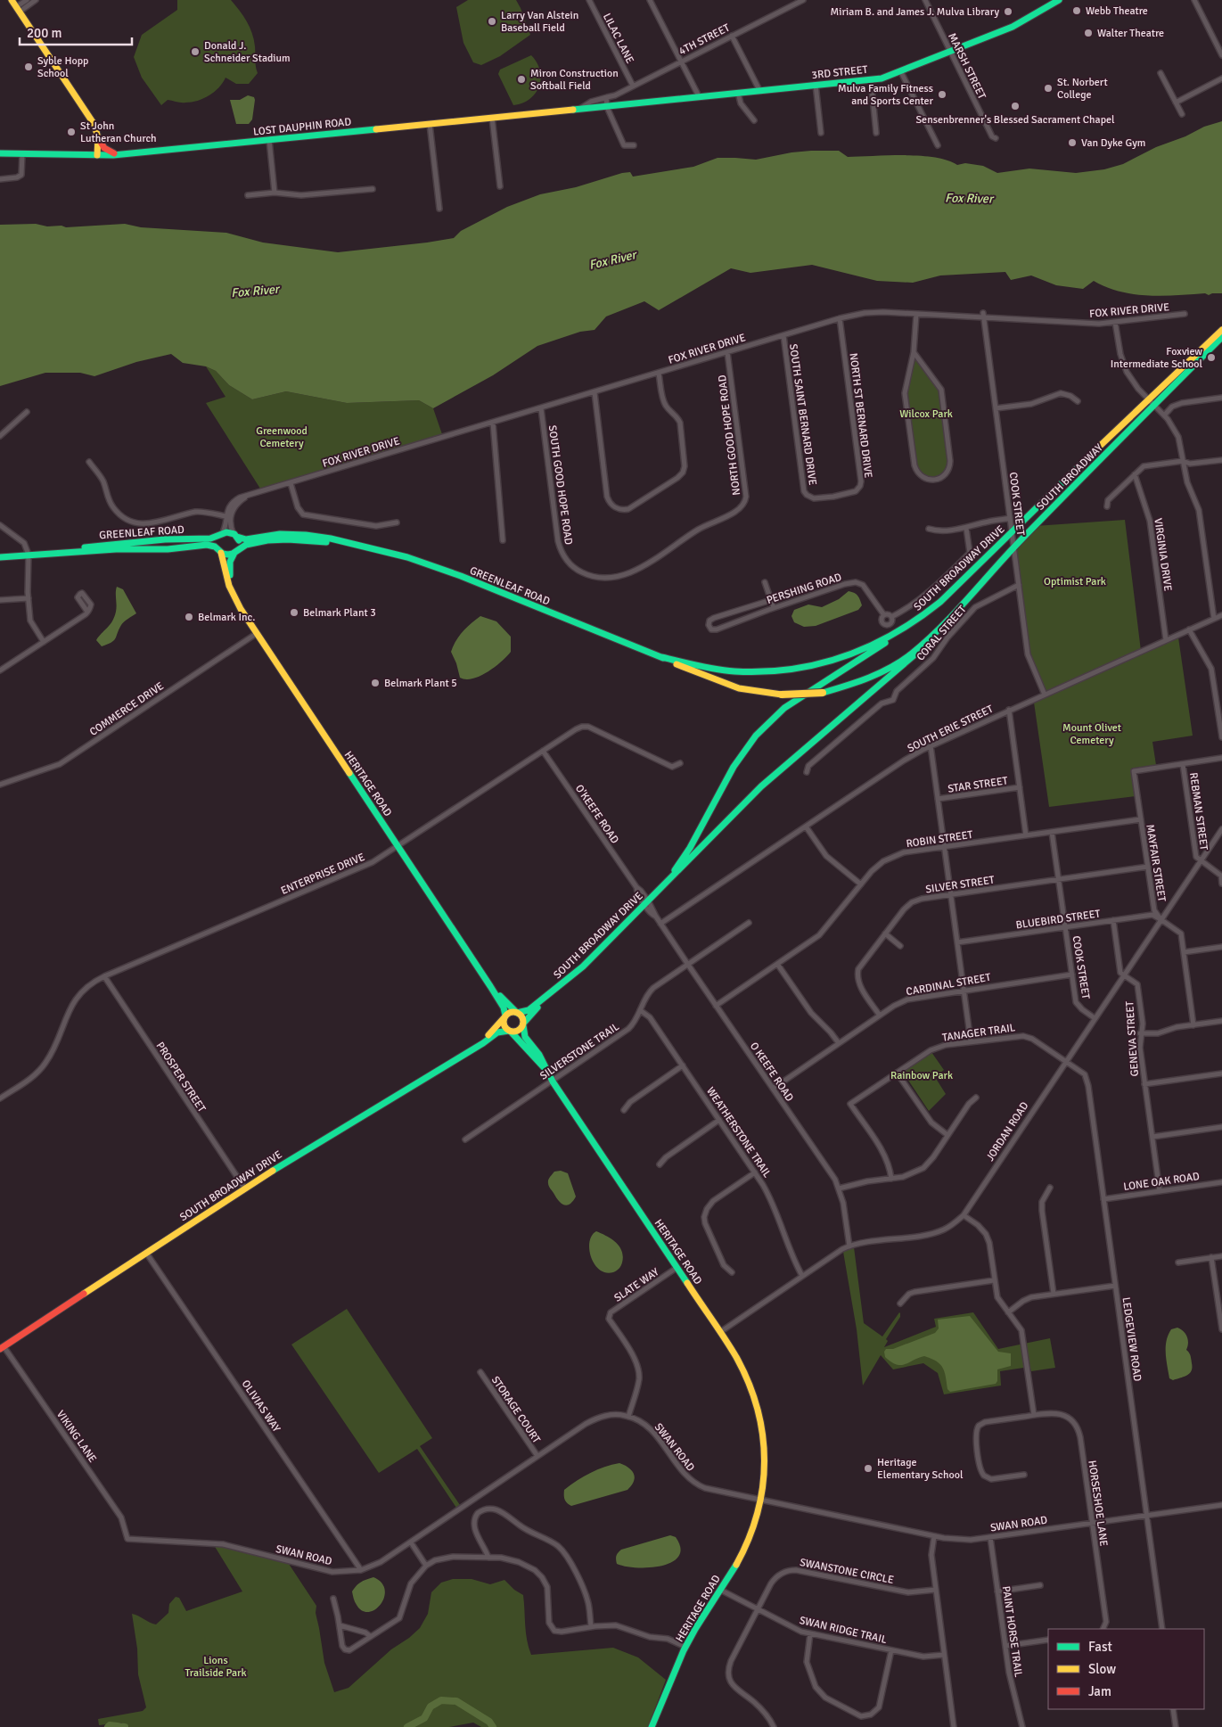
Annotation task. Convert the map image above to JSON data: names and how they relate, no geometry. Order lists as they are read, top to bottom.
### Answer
{
  "streets": {
    "main road": [
      "3RD STREET",
      "LOST DAUPHIN ROAD",
      "SOUTH BROADWAY",
      "GREENLEAF ROAD",
      "SOUTH BROADWAY DRIVE",
      "HERITAGE ROAD"
    ],
    "street": [
      "LILAC LANE",
      "4TH STREET",
      "MARSH STREET",
      "FOX RIVER DRIVE",
      "SOUTH SAINT BERNARD DRIVE",
      "NORTH ST BERNARD DRIVE",
      "NORTH GOOD HOPE ROAD",
      "SOUTH GOOD HOPE ROAD",
      "COOK STREET",
      "VIRGINIA DRIVE",
      "PERSHING ROAD",
      "CORAL STREET",
      "COMMERCE DRIVE",
      "SOUTH ERIE STREET",
      "STAR STREET",
      "REBMAN STREET",
      "O'KEEFE ROAD",
      "ROBIN STREET",
      "MAYFAIR STREET",
      "ENTERPRISE DRIVE",
      "SILVER STREET",
      "BLUEBIRD STREET",
      "CARDINAL STREET",
      "TANAGER TRAIL",
      "GENEVA STREET",
      "SILVERSTONE TRAIL",
      "O KEEFE ROAD",
      "PROSPER STREET",
      "JORDAN ROAD",
      "WEATHERSTONE TRAIL",
      "LONE OAK ROAD",
      "SLATE WAY",
      "LEDGEVIEW ROAD",
      "OLIVIAS WAY",
      "STORAGE COURT",
      "VIKING LANE",
      "SWAN ROAD",
      "HORSESHOE LANE",
      "SWANSTONE CIRCLE",
      "SWAN RIDGE TRAIL",
      "PAINT HORSE TRAIL"
    ]
  },
  "crossings": [
    ["LILAC LANE", "4TH STREET"],
    ["4TH STREET", "3RD STREET"],
    ["4TH STREET", "LOST DAUPHIN ROAD"],
    ["MARSH STREET", "3RD STREET"],
    ["3RD STREET", "LOST DAUPHIN ROAD"],
    ["FOX RIVER DRIVE", "SOUTH SAINT BERNARD DRIVE"],
    ["FOX RIVER DRIVE", "NORTH ST BERNARD DRIVE"],
    ["FOX RIVER DRIVE", "NORTH GOOD HOPE ROAD"],
    ["FOX RIVER DRIVE", "SOUTH GOOD HOPE ROAD"],
    ["FOX RIVER DRIVE", "COOK STREET"],
    ["FOX RIVER DRIVE", "GREENLEAF ROAD"],
    ["FOX RIVER DRIVE", "HERITAGE ROAD"],
    ["SOUTH SAINT BERNARD DRIVE", "NORTH ST BERNARD DRIVE"],
    ["NORTH GOOD HOPE ROAD", "SOUTH GOOD HOPE ROAD"],
    ["SOUTH BROADWAY", "COOK STREET"],
    ["SOUTH BROADWAY", "SOUTH BROADWAY DRIVE"],
    ["COOK STREET", "SOUTH BROADWAY DRIVE"],
    ["COOK STREET", "CORAL STREET"],
    ["COOK STREET", "SOUTH ERIE STREET"],
    ["COOK STREET", "ROBIN STREET"],
    ["COOK STREET", "SILVER STREET"],
    ["COOK STREET", "BLUEBIRD STREET"],
    ["COOK STREET", "CARDINAL STREET"],
    ["COOK STREET", "JORDAN ROAD"],
    ["GREENLEAF ROAD", "HERITAGE ROAD"],
    ["VIRGINIA DRIVE", "SOUTH ERIE STREET"],
    ["SOUTH BROADWAY DRIVE", "HERITAGE ROAD"],
    ["SOUTH BROADWAY DRIVE", "O'KEEFE ROAD"],
    ["SOUTH BROADWAY DRIVE", "PROSPER STREET"],
    ["SOUTH BROADWAY DRIVE", "OLIVIAS WAY"],
    ["SOUTH BROADWAY DRIVE", "VIKING LANE"],
    ["COMMERCE DRIVE", "HERITAGE ROAD"],
    ["SOUTH ERIE STREET", "O KEEFE ROAD"],
    ["HERITAGE ROAD", "ENTERPRISE DRIVE"],
    ["HERITAGE ROAD", "SILVERSTONE TRAIL"],
    ["HERITAGE ROAD", "JORDAN ROAD"],
    ["HERITAGE ROAD", "SLATE WAY"],
    ["HERITAGE ROAD", "SWAN ROAD"],
    ["HERITAGE ROAD", "SWAN RIDGE TRAIL"],
    ["REBMAN STREET", "MAYFAIR STREET"],
    ["REBMAN STREET", "JORDAN ROAD"],
    ["O'KEEFE ROAD", "ENTERPRISE DRIVE"],
    ["O'KEEFE ROAD", "O KEEFE ROAD"],
    ["ROBIN STREET", "MAYFAIR STREET"],
    ["ROBIN STREET", "O KEEFE ROAD"],
    ["MAYFAIR STREET", "SILVER STREET"],
    ["MAYFAIR STREET", "BLUEBIRD STREET"],
    ["MAYFAIR STREET", "JORDAN ROAD"],
    ["ENTERPRISE DRIVE", "PROSPER STREET"],
    ["SILVER STREET", "CARDINAL STREET"],
    ["BLUEBIRD STREET", "JORDAN ROAD"],
    ["CARDINAL STREET", "O KEEFE ROAD"],
    ["TANAGER TRAIL", "JORDAN ROAD"],
    ["TANAGER TRAIL", "LEDGEVIEW ROAD"],
    ["GENEVA STREET", "JORDAN ROAD"],
    ["GENEVA STREET", "LONE OAK ROAD"],
    ["SILVERSTONE TRAIL", "O KEEFE ROAD"],
    ["SILVERSTONE TRAIL", "WEATHERSTONE TRAIL"],
    ["O KEEFE ROAD", "JORDAN ROAD"],
    ["JORDAN ROAD", "WEATHERSTONE TRAIL"],
    ["JORDAN ROAD", "LEDGEVIEW ROAD"],
    ["LONE OAK ROAD", "LEDGEVIEW ROAD"],
    ["SLATE WAY", "SWAN ROAD"],
    ["LEDGEVIEW ROAD", "SWAN ROAD"],
    ["OLIVIAS WAY", "SWAN ROAD"],
    ["STORAGE COURT", "SWAN ROAD"],
    ["VIKING LANE", "SWAN ROAD"],
    ["SWAN ROAD", "HORSESHOE LANE"],
    ["SWAN ROAD", "PAINT HORSE TRAIL"],
    ["SWANSTONE CIRCLE", "SWAN RIDGE TRAIL"]
  ],
  "water": ["Fox River"],
  "parks": [
    "Wilcox Park",
    "Greenwood Cemetery",
    "Optimist Park",
    "Mount Olivet Cemetery",
    "Rainbow Park",
    "Lions Trailside Park"
  ],
  "places": [
    "Webb Theatre",
    "Miriam B. and James J. Mulva Library",
    "Larry Van Alstein Baseball Field",
    "Walter Theatre",
    "Donald J. Schneider Stadium",
    "Syble Hopp School",
    "Miron Construction Softball Field",
    "St. Norbert College",
    "Mulva Family Fitness and Sports Center",
    "Sensenbrenner's Blessed Sacrament Chapel",
    "St John Lutheran Church",
    "Van Dyke Gym",
    "Foxview Intermediate School",
    "Belmark Plant 3",
    "Belmark Inc.",
    "Belmark Plant 5",
    "Heritage Elementary School"
  ],
  "legend": ["Fast", "Slow", "Jam"],
  "scale_bar": "200 m"
}
